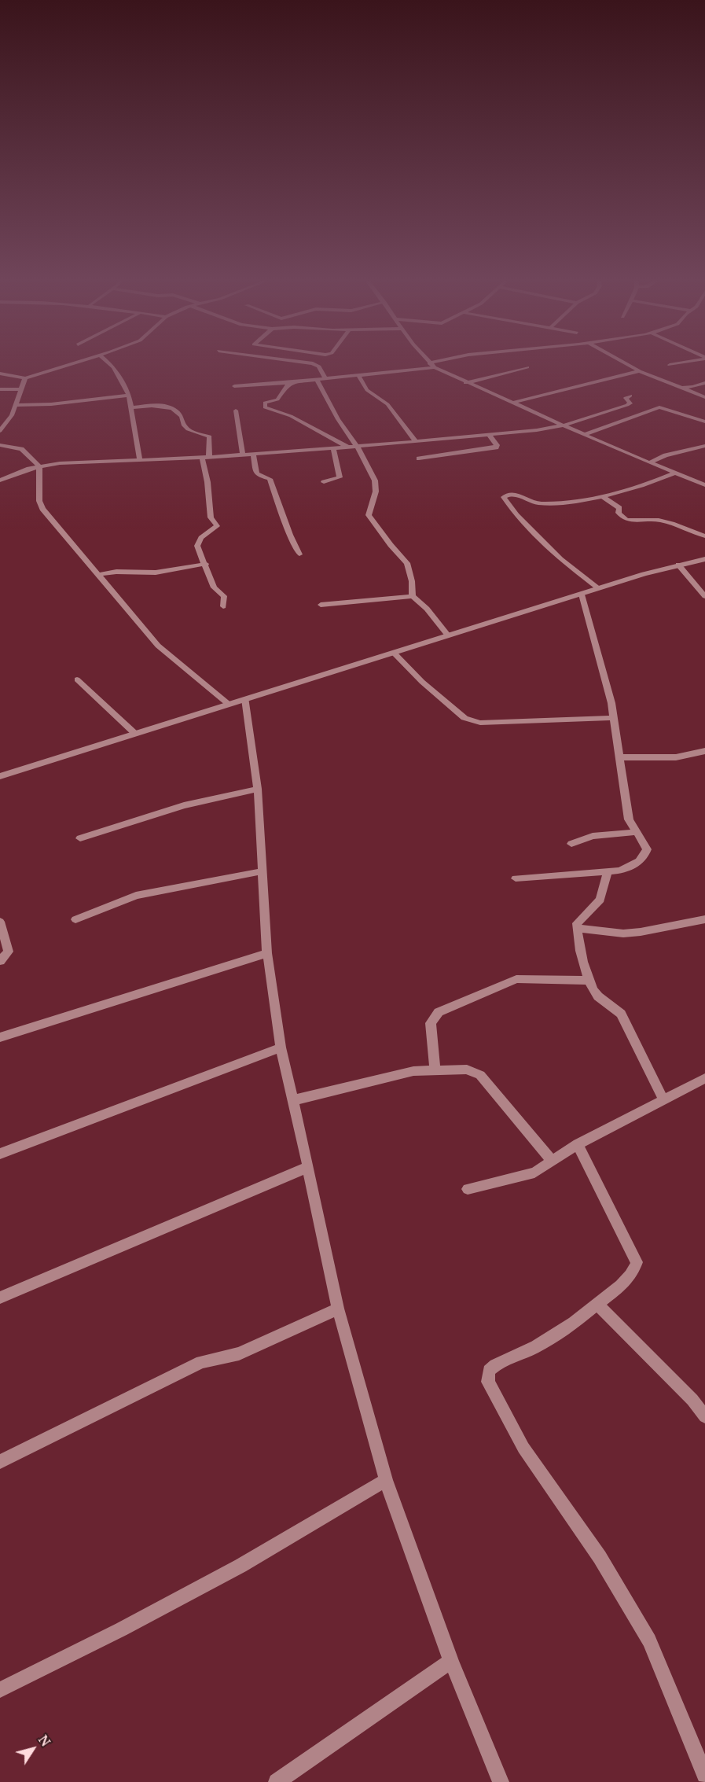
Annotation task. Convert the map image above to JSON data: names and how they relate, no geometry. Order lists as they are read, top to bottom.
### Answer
{
  "north": "top right"
}
